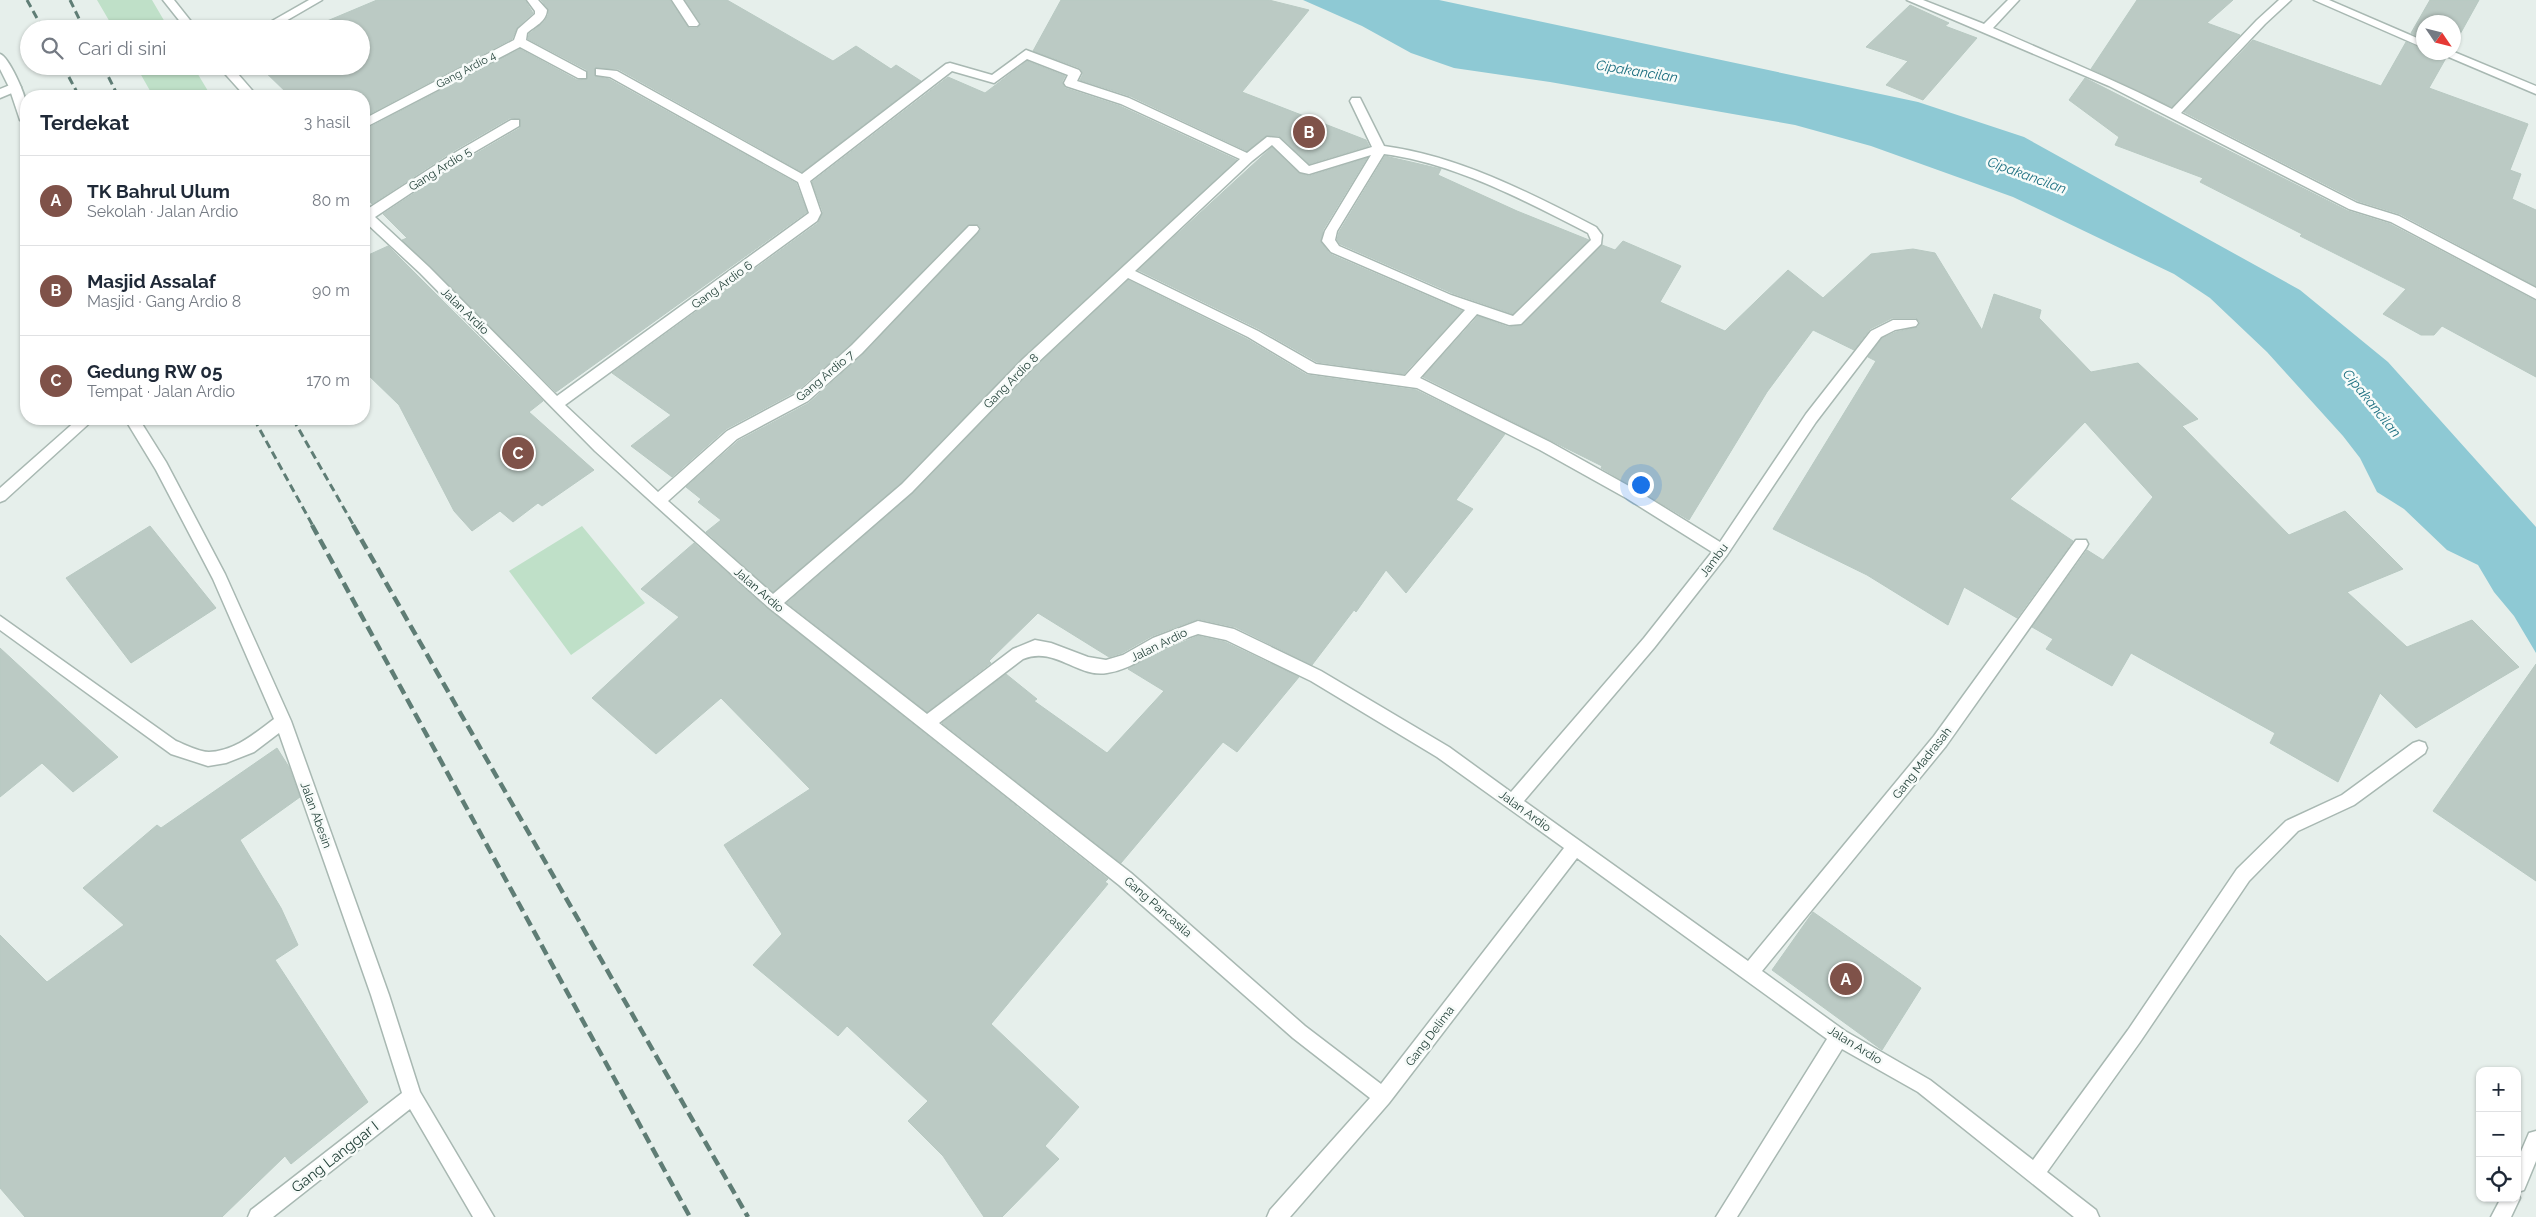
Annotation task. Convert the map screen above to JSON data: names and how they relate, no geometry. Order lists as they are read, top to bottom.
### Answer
{
  "streets": {
    "street": [
      "Gang Ardio 4",
      "Gang Ardio 5",
      "Gang Ardio 6",
      "Jalan Ardio",
      "Gang Ardio 7",
      "Gang Ardio 8",
      "Jambu",
      "Gang Madrasah",
      "Jalan Abesin",
      "Gang Pancasila",
      "Gang Delima",
      "Gang Langgar I"
    ]
  },
  "crossings": [
    ["Gang Ardio 6", "Jalan Ardio"],
    ["Jalan Ardio", "Gang Ardio 7"],
    ["Jalan Ardio", "Gang Ardio 8"],
    ["Jalan Ardio", "Jambu"],
    ["Jalan Ardio", "Gang Madrasah"],
    ["Jalan Ardio", "Gang Pancasila"],
    ["Jalan Ardio", "Gang Delima"],
    ["Jalan Abesin", "Gang Langgar I"],
    ["Gang Pancasila", "Gang Delima"]
  ],
  "water": ["Cipakancilan"],
  "north": "bottom right",
  "page": {
    "search": "Cari di sini",
    "heading": ["Terdekat", "3 hasil"],
    "pins": ["B", "C", "A"],
    "list": [
      {
        "mark": "A",
        "name": "TK Bahrul Ulum",
        "note": "Sekolah · Jalan Ardio",
        "value": "80 m"
      },
      {
        "mark": "B",
        "name": "Masjid Assalaf",
        "note": "Masjid · Gang Ardio 8",
        "value": "90 m"
      },
      {
        "mark": "C",
        "name": "Gedung RW 05",
        "note": "Tempat · Jalan Ardio",
        "value": "170 m"
      }
    ],
    "map_buttons": ["+", "−"]
  }
}
